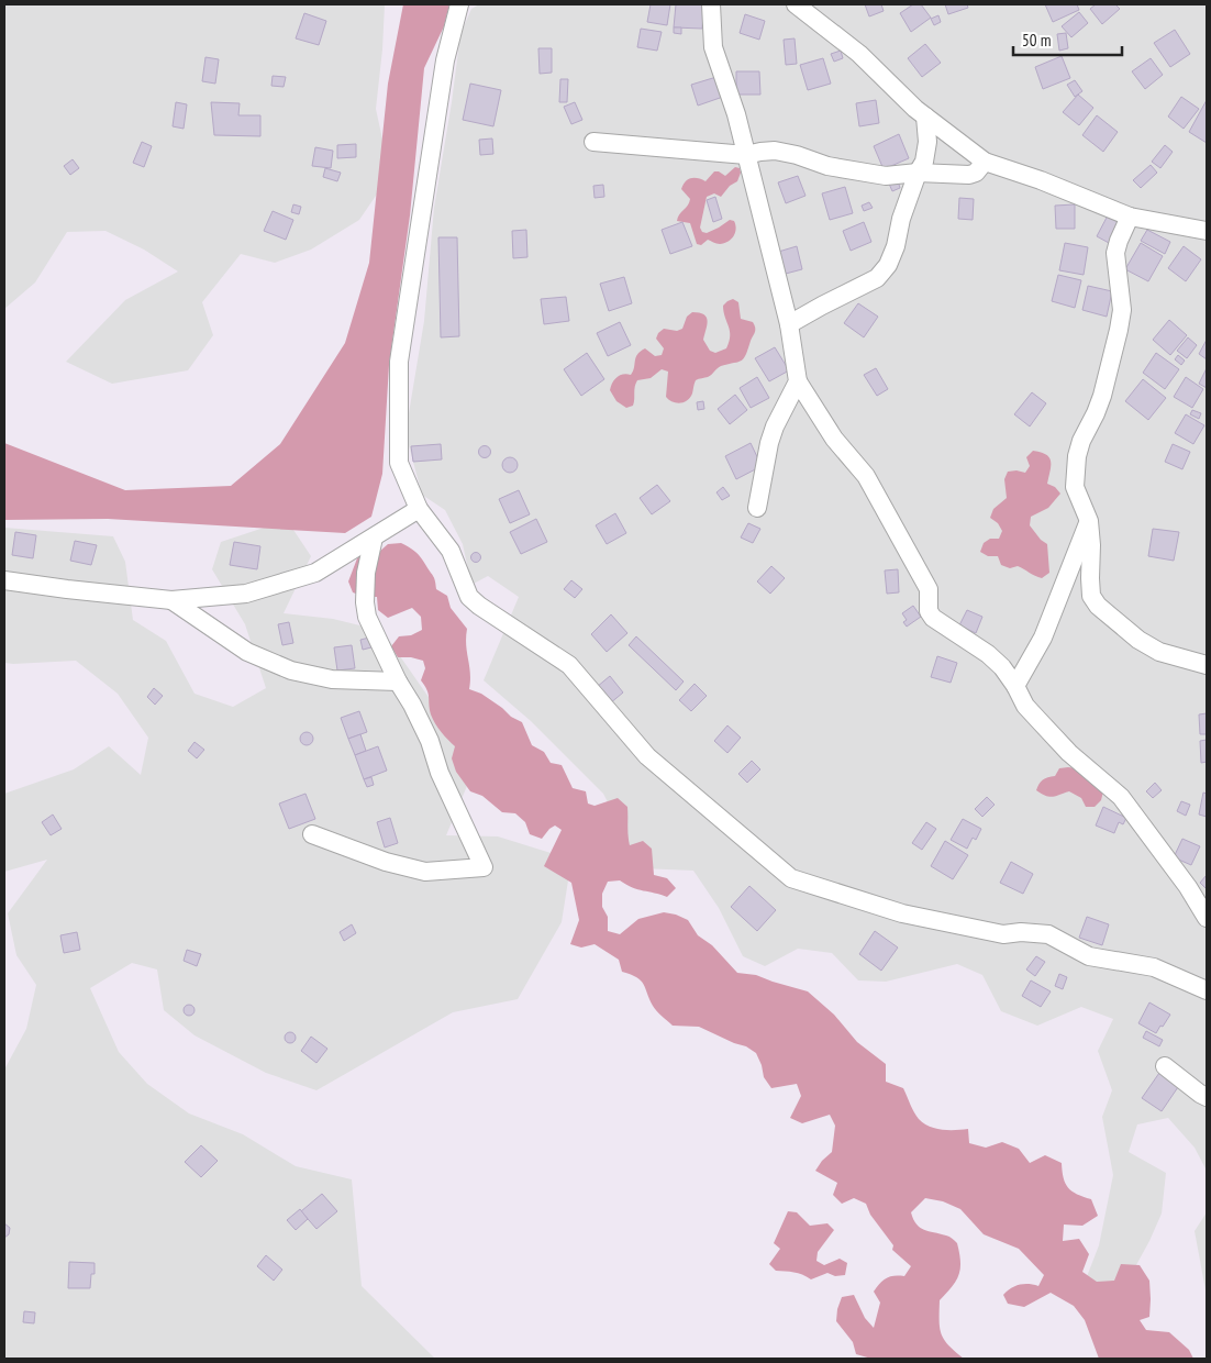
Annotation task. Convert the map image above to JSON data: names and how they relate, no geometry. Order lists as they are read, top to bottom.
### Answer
{
  "scale_bar": "50 m"
}
